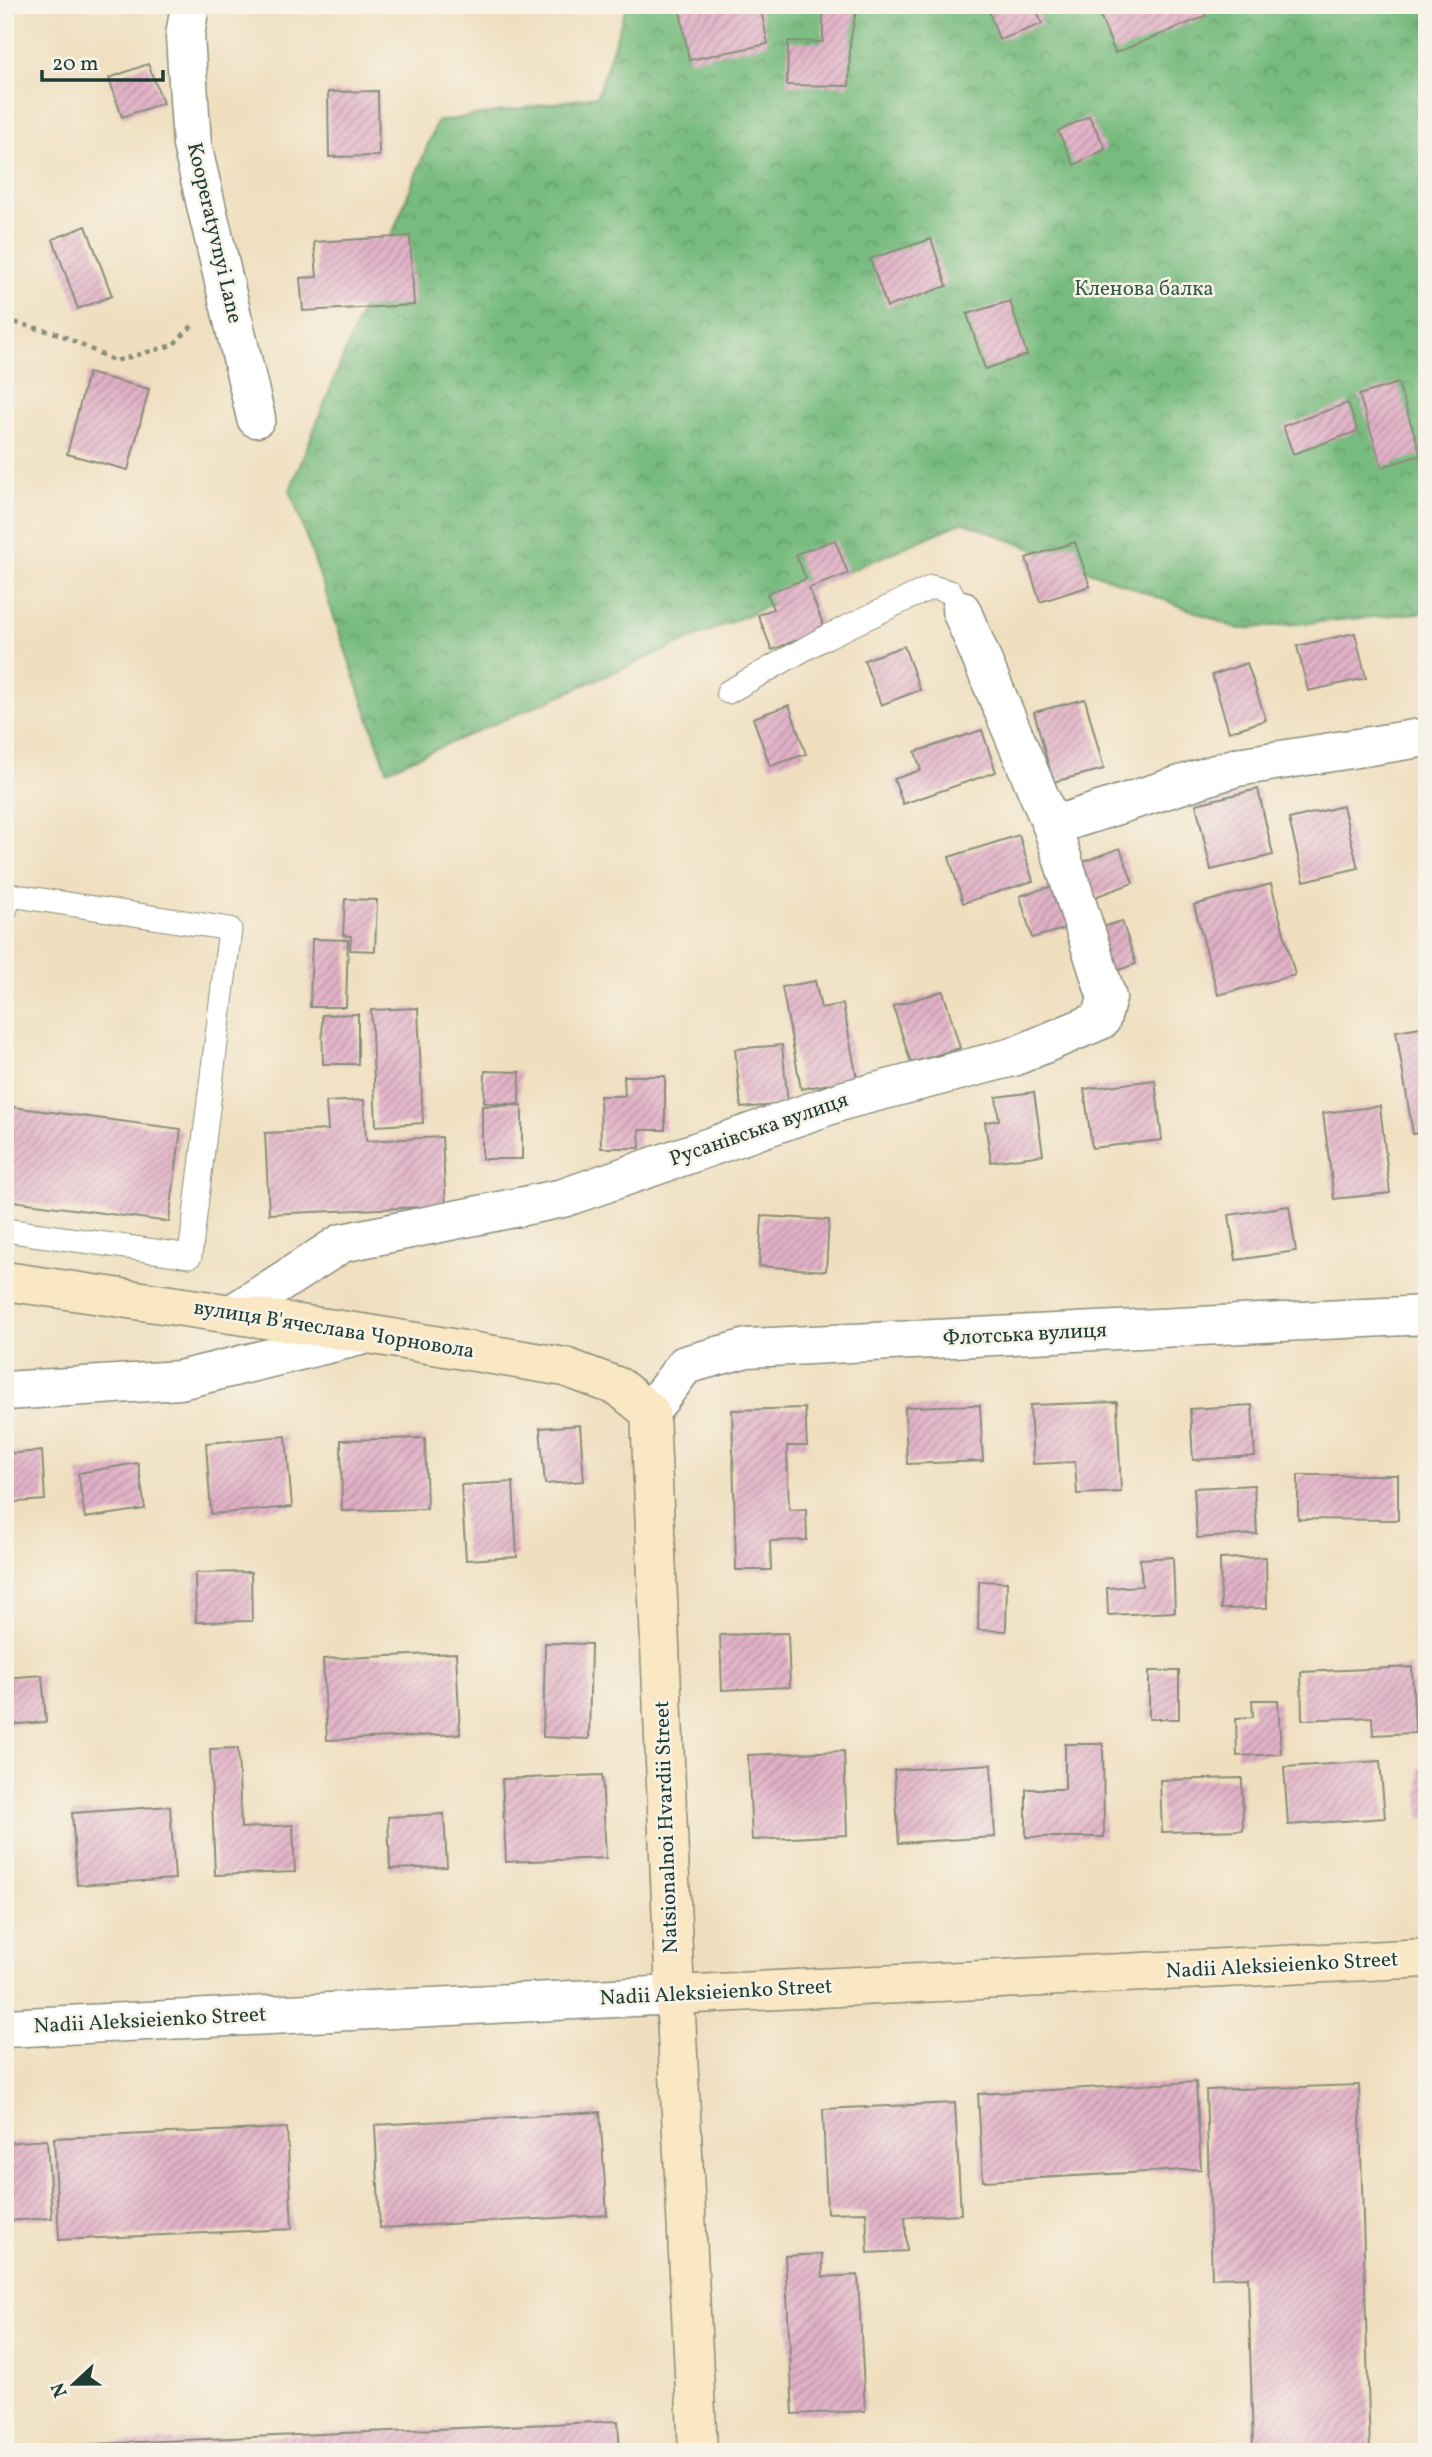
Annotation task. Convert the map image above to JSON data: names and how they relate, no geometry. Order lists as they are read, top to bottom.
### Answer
{
  "streets": {
    "street": [
      "Kooperatyvnyi Lane",
      "Русанівська вулиця",
      "вулиця В'ячеслава Чорновола",
      "Флотська вулиця",
      "Natsionalnoi Hvardii Street",
      "Nadii Aleksieienko Street"
    ]
  },
  "crossings": [
    ["Русанівська вулиця", "вулиця В'ячеслава Чорновола"],
    ["вулиця В'ячеслава Чорновола", "Флотська вулиця"],
    ["вулиця В'ячеслава Чорновола", "Natsionalnoi Hvardii Street"],
    ["Флотська вулиця", "Natsionalnoi Hvardii Street"],
    ["Natsionalnoi Hvardii Street", "Nadii Aleksieienko Street"]
  ],
  "parks": ["Кленова балка"],
  "scale_bar": "20 m",
  "north": "left"
}
